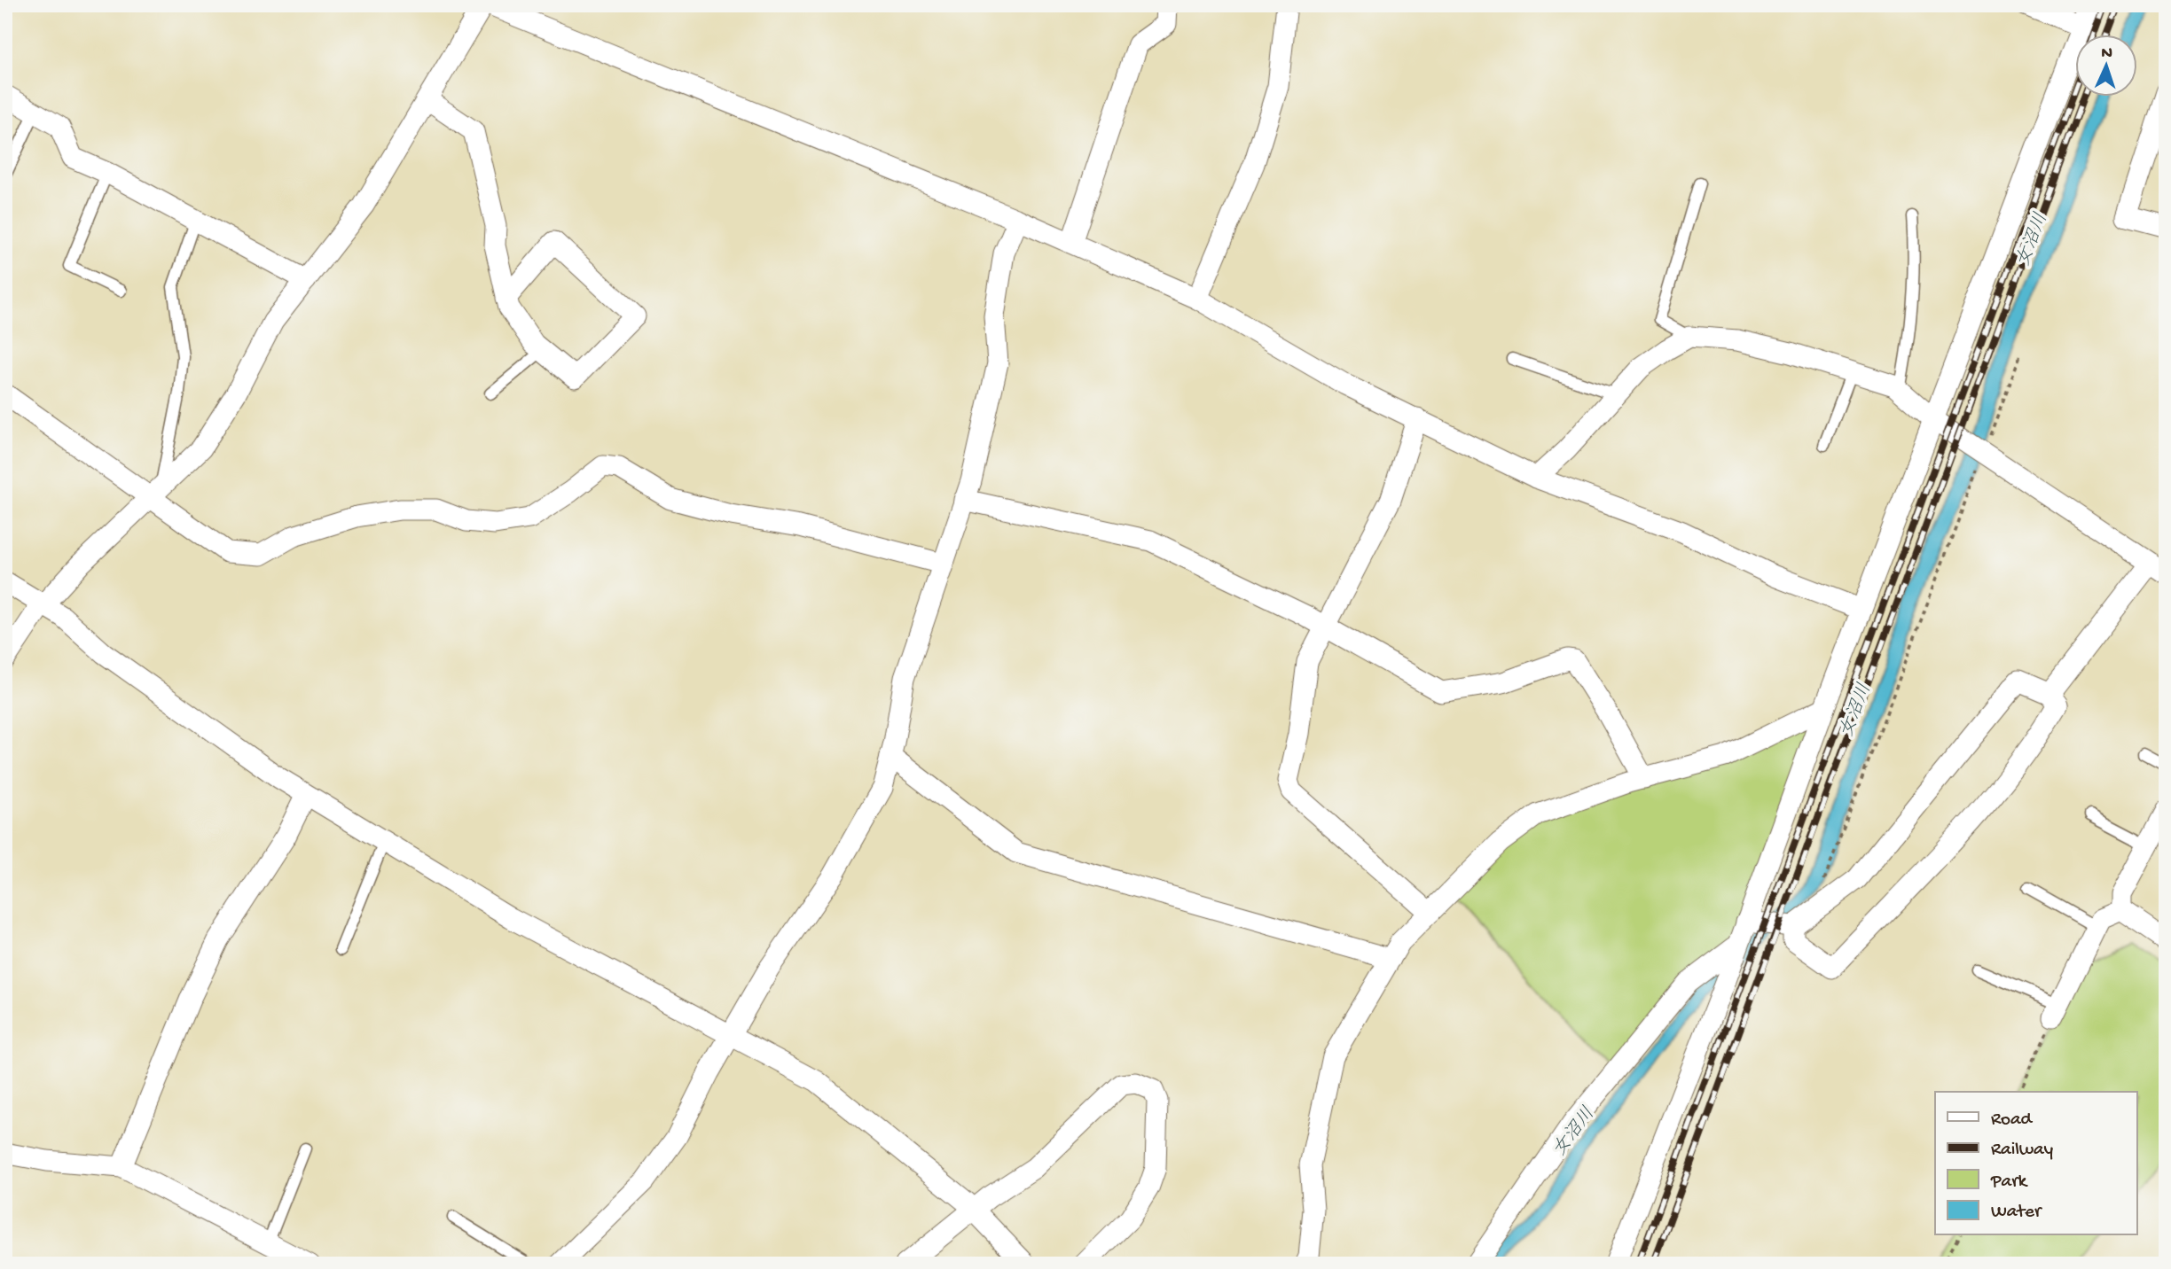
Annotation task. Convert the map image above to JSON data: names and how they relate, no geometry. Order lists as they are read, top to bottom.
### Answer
{
  "water": ["女沼川"],
  "legend": [
    "Road",
    "Railway",
    "Park",
    "Water"
  ],
  "north": "top"
}
